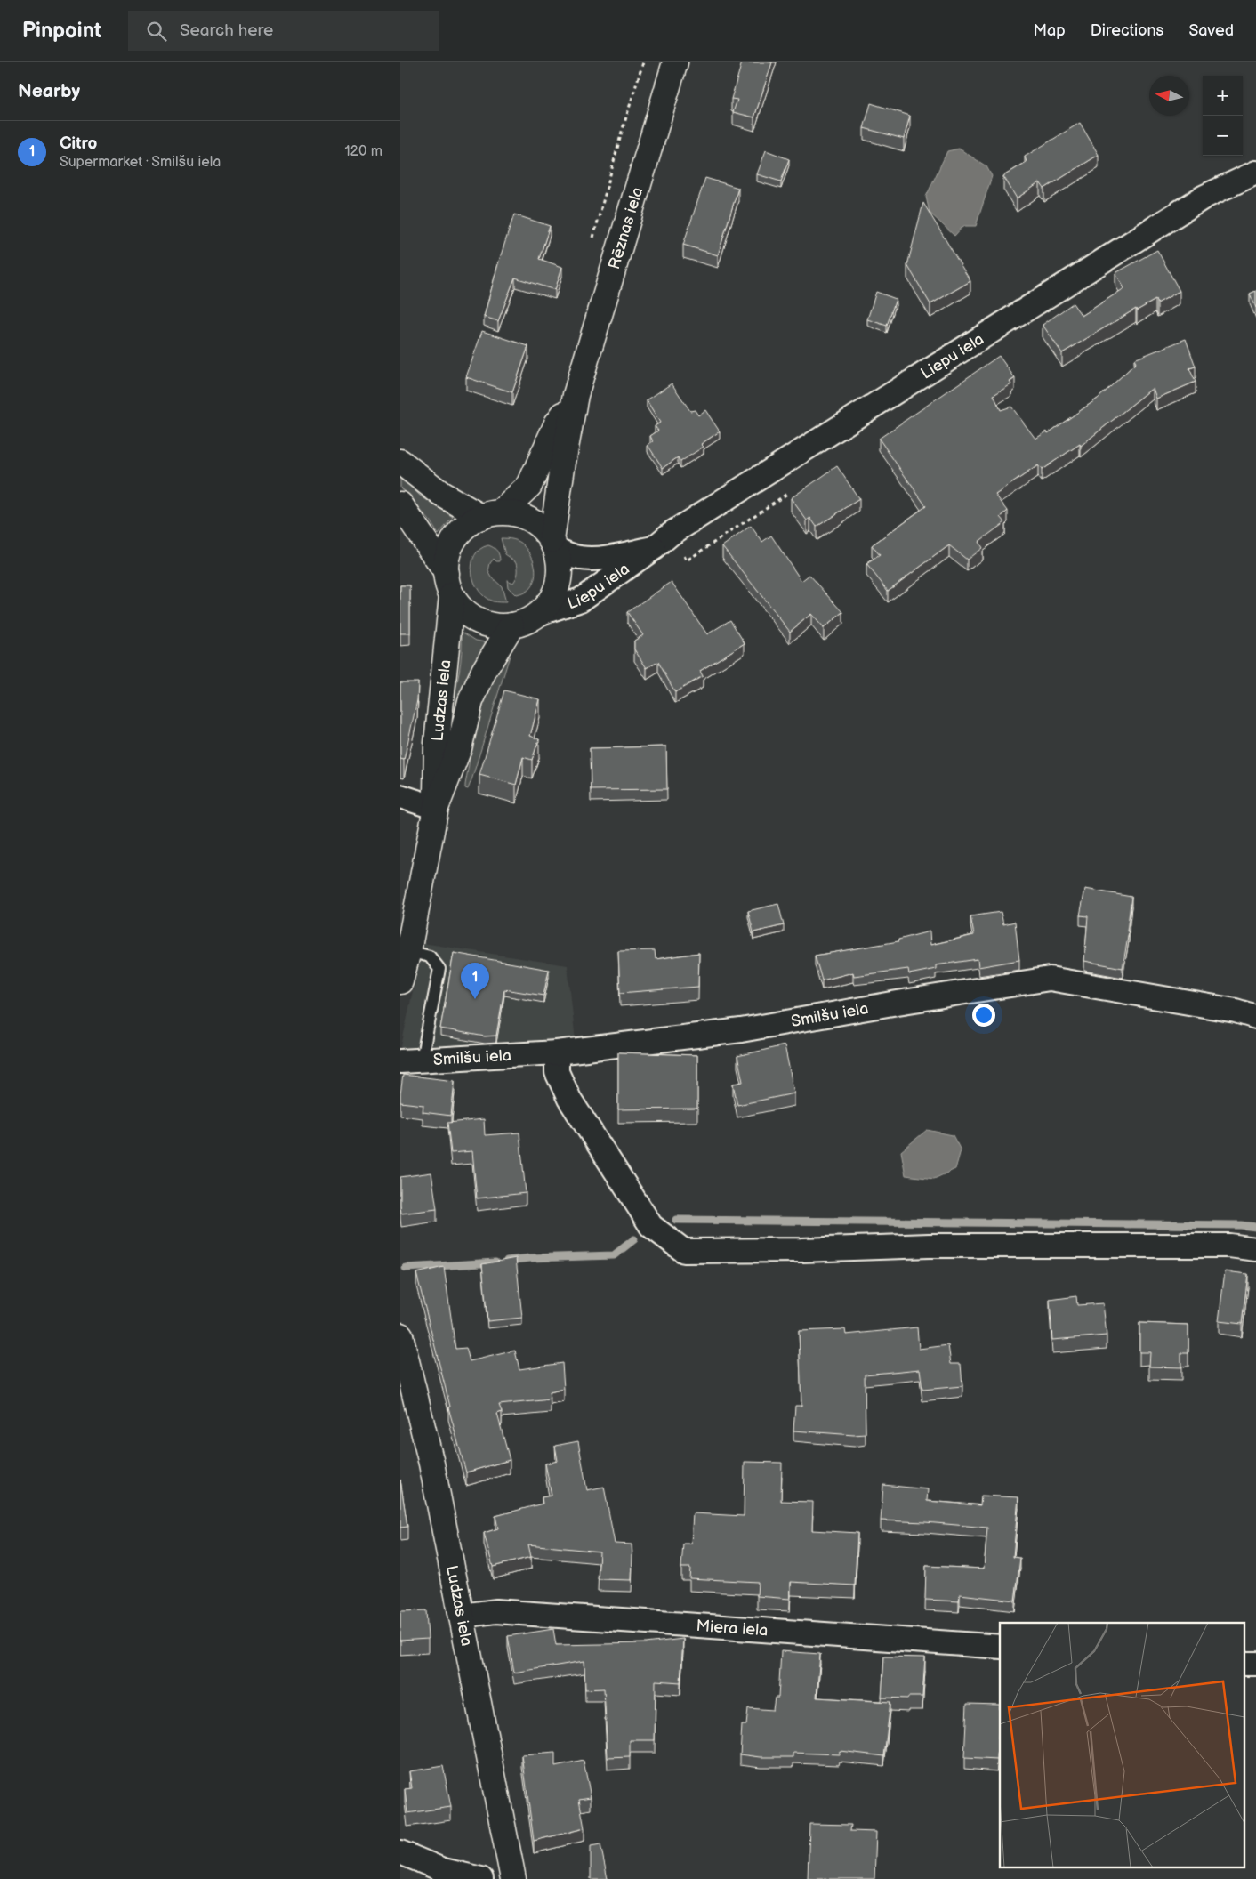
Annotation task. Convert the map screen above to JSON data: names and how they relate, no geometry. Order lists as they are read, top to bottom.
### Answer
{
  "streets": {
    "main road": ["Rēznas iela", "Ludzas iela"],
    "street": ["Liepu iela", "Smilšu iela", "Miera iela"]
  },
  "crossings": [
    ["Rēznas iela", "Liepu iela"],
    ["Rēznas iela", "Ludzas iela"],
    ["Liepu iela", "Ludzas iela"],
    ["Ludzas iela", "Miera iela"]
  ],
  "north": "left",
  "page": {
    "header": "Pinpoint",
    "search": "Search here",
    "nav": ["Map", "Directions", "Saved"],
    "heading": "Nearby",
    "map_buttons": ["+", "−"],
    "list": [
      {
        "mark": "1",
        "name": "Citro",
        "note": "Supermarket · Smilšu iela",
        "value": "120 m"
      }
    ],
    "pins": "1"
  }
}
